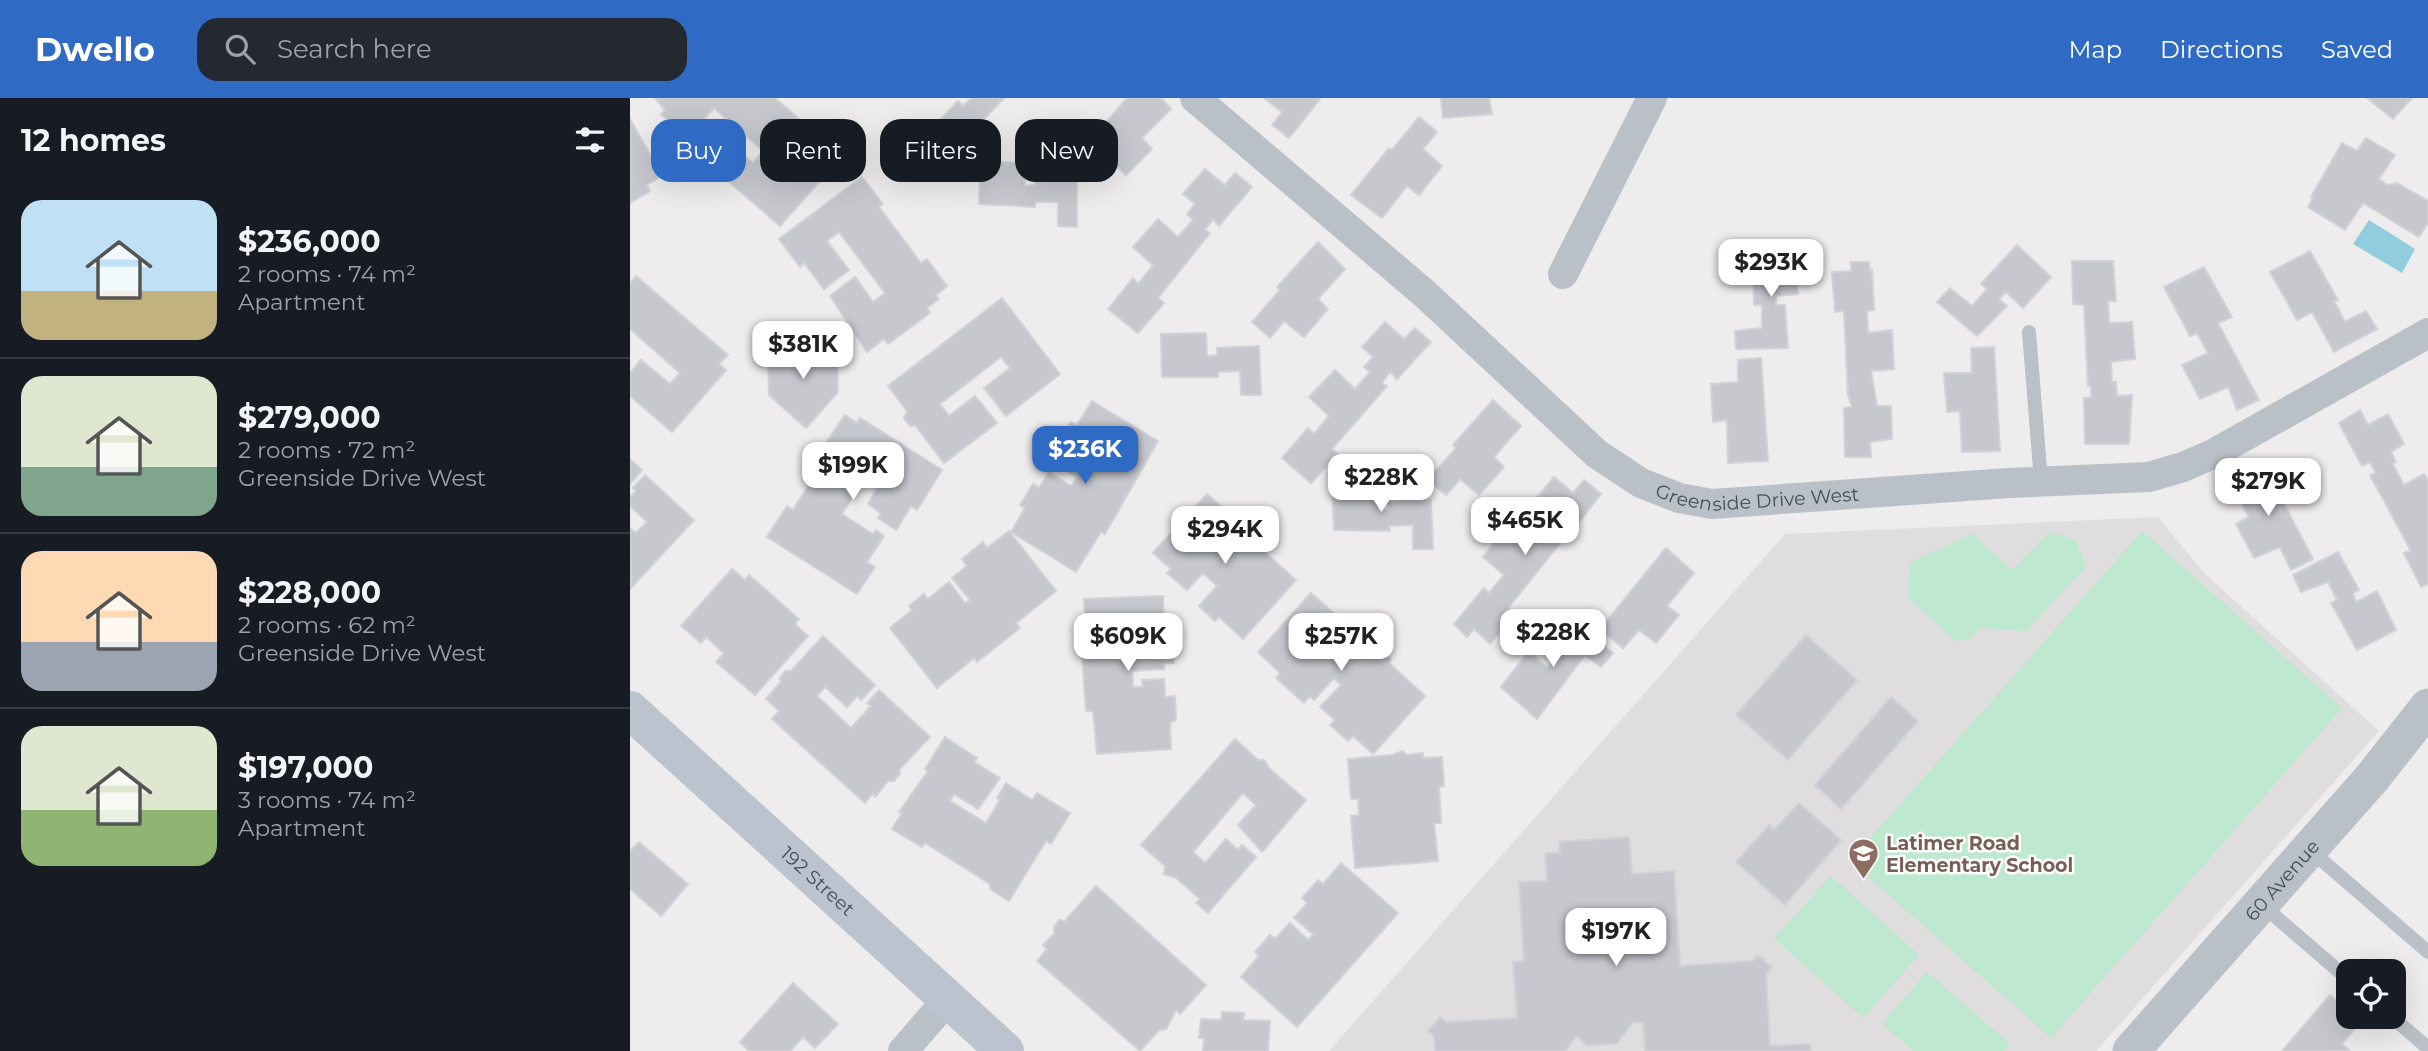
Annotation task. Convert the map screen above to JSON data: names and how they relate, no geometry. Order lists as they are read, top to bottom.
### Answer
{
  "streets": {
    "main road": ["192 Street"],
    "street": ["Greenside Drive West", "60 Avenue"]
  },
  "places": {
    "school or university": ["Latimer Road Elementary School"]
  },
  "page": {
    "header": "Dwello",
    "search": "Search here",
    "nav": ["Map", "Directions", "Saved"],
    "heading": "12 homes",
    "chip": [
      "Buy",
      "Rent",
      "Filters",
      "New"
    ],
    "list": [
      {
        "name": "$236,000",
        "note": "2 rooms · 74 m² · Apartment"
      },
      {
        "name": "$279,000",
        "note": "2 rooms · 72 m² · Greenside Drive West"
      },
      {
        "name": "$228,000",
        "note": "2 rooms · 62 m² · Greenside Drive West"
      },
      {
        "name": "$197,000",
        "note": "3 rooms · 74 m² · Apartment"
      }
    ],
    "price": [
      "$293K",
      "$381K",
      "$236K",
      "$199K",
      "$228K",
      "$279K",
      "$465K",
      "$294K",
      "$228K",
      "$609K",
      "$257K",
      "$197K"
    ]
  }
}
